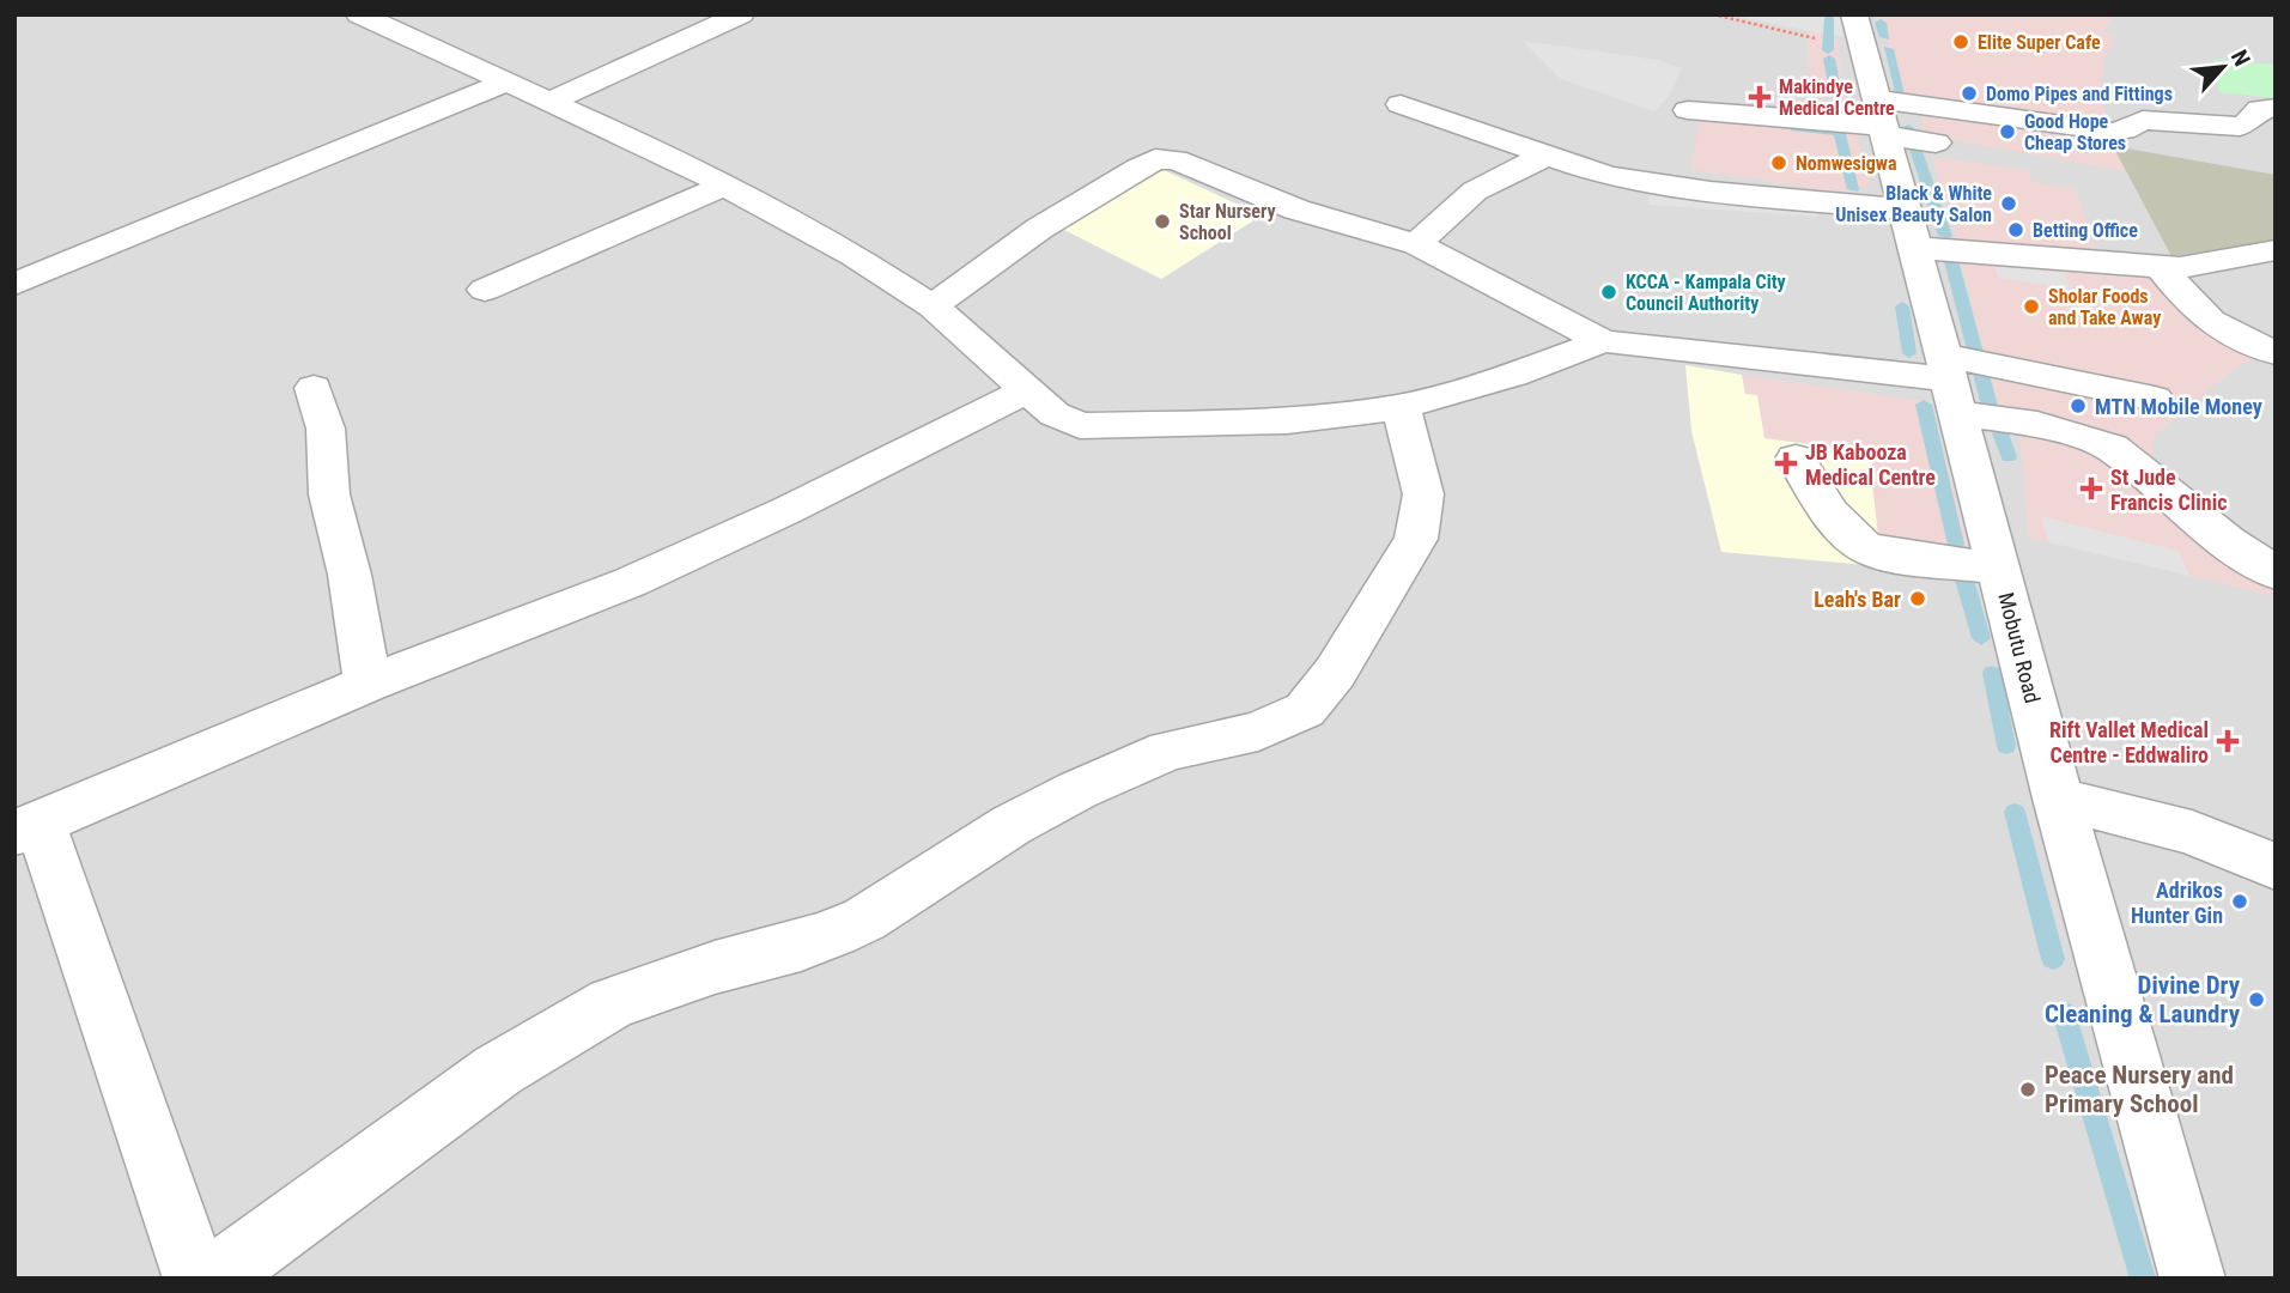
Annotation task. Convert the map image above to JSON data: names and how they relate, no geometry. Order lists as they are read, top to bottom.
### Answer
{
  "streets": {
    "street": ["Mobutu Road"]
  },
  "places": {
    "other": [
      "Elite Super Cafe",
      "Domo Pipes and Fittings",
      "Good Hope Cheap Stores",
      "Nomwesigwa",
      "Black & White Unisex Beauty Salon",
      "Star Nursery School",
      "Betting Office",
      "KCCA - Kampala City Council Authority",
      "Sholar Foods and Take Away",
      "MTN Mobile Money",
      "Leah's Bar",
      "Adrikos Hunter Gin",
      "Divine Dry Cleaning & Laundry",
      "Peace Nursery and Primary School"
    ],
    "health": [
      "Makindye Medical Centre",
      "JB Kabooza Medical Centre",
      "St Jude Francis Clinic",
      "Rift Vallet Medical Centre - Eddwaliro"
    ]
  },
  "north": "top right"
}
